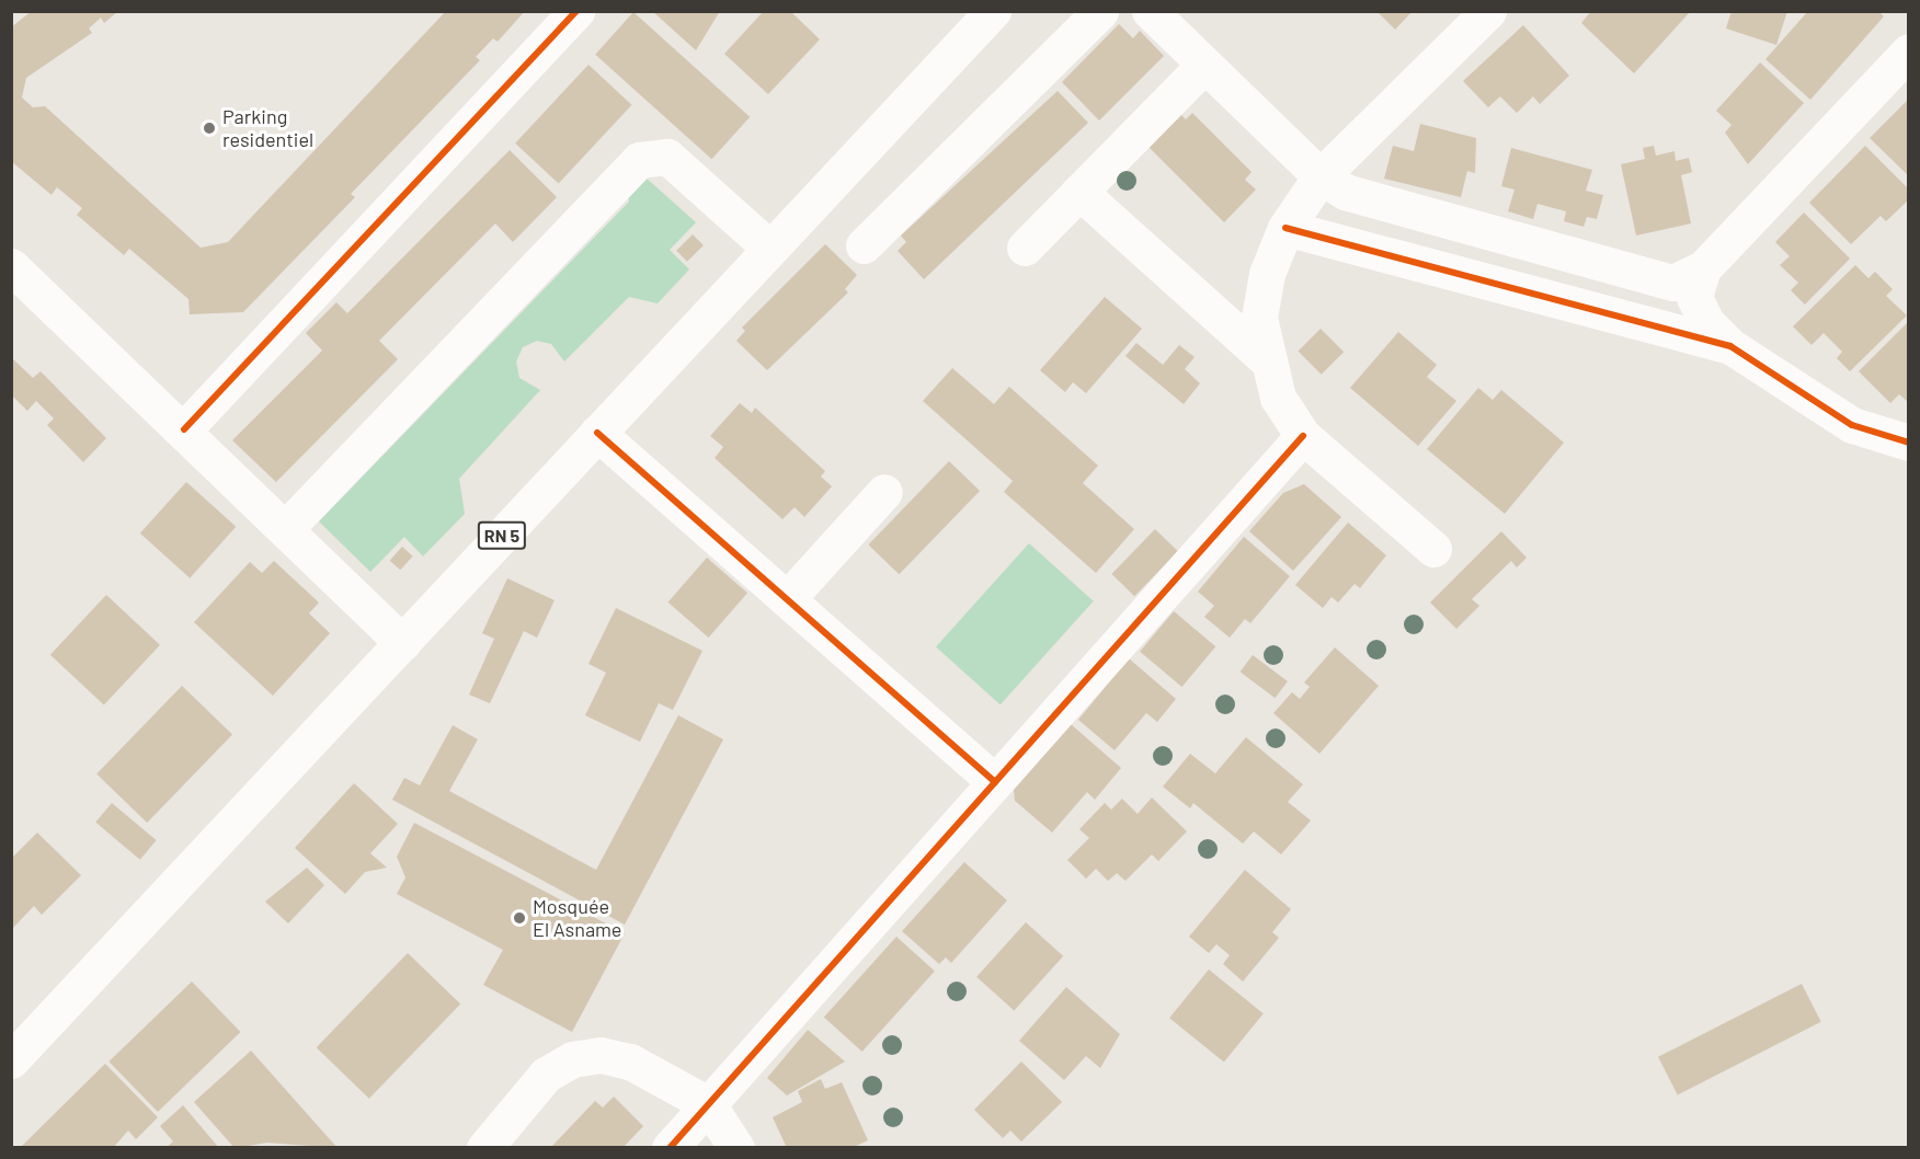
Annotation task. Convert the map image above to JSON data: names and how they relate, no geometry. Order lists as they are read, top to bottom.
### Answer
{
  "streets": {
    "street": ["RN 5"]
  },
  "places": ["Parking residentiel", "Mosquée El Asname"]
}
